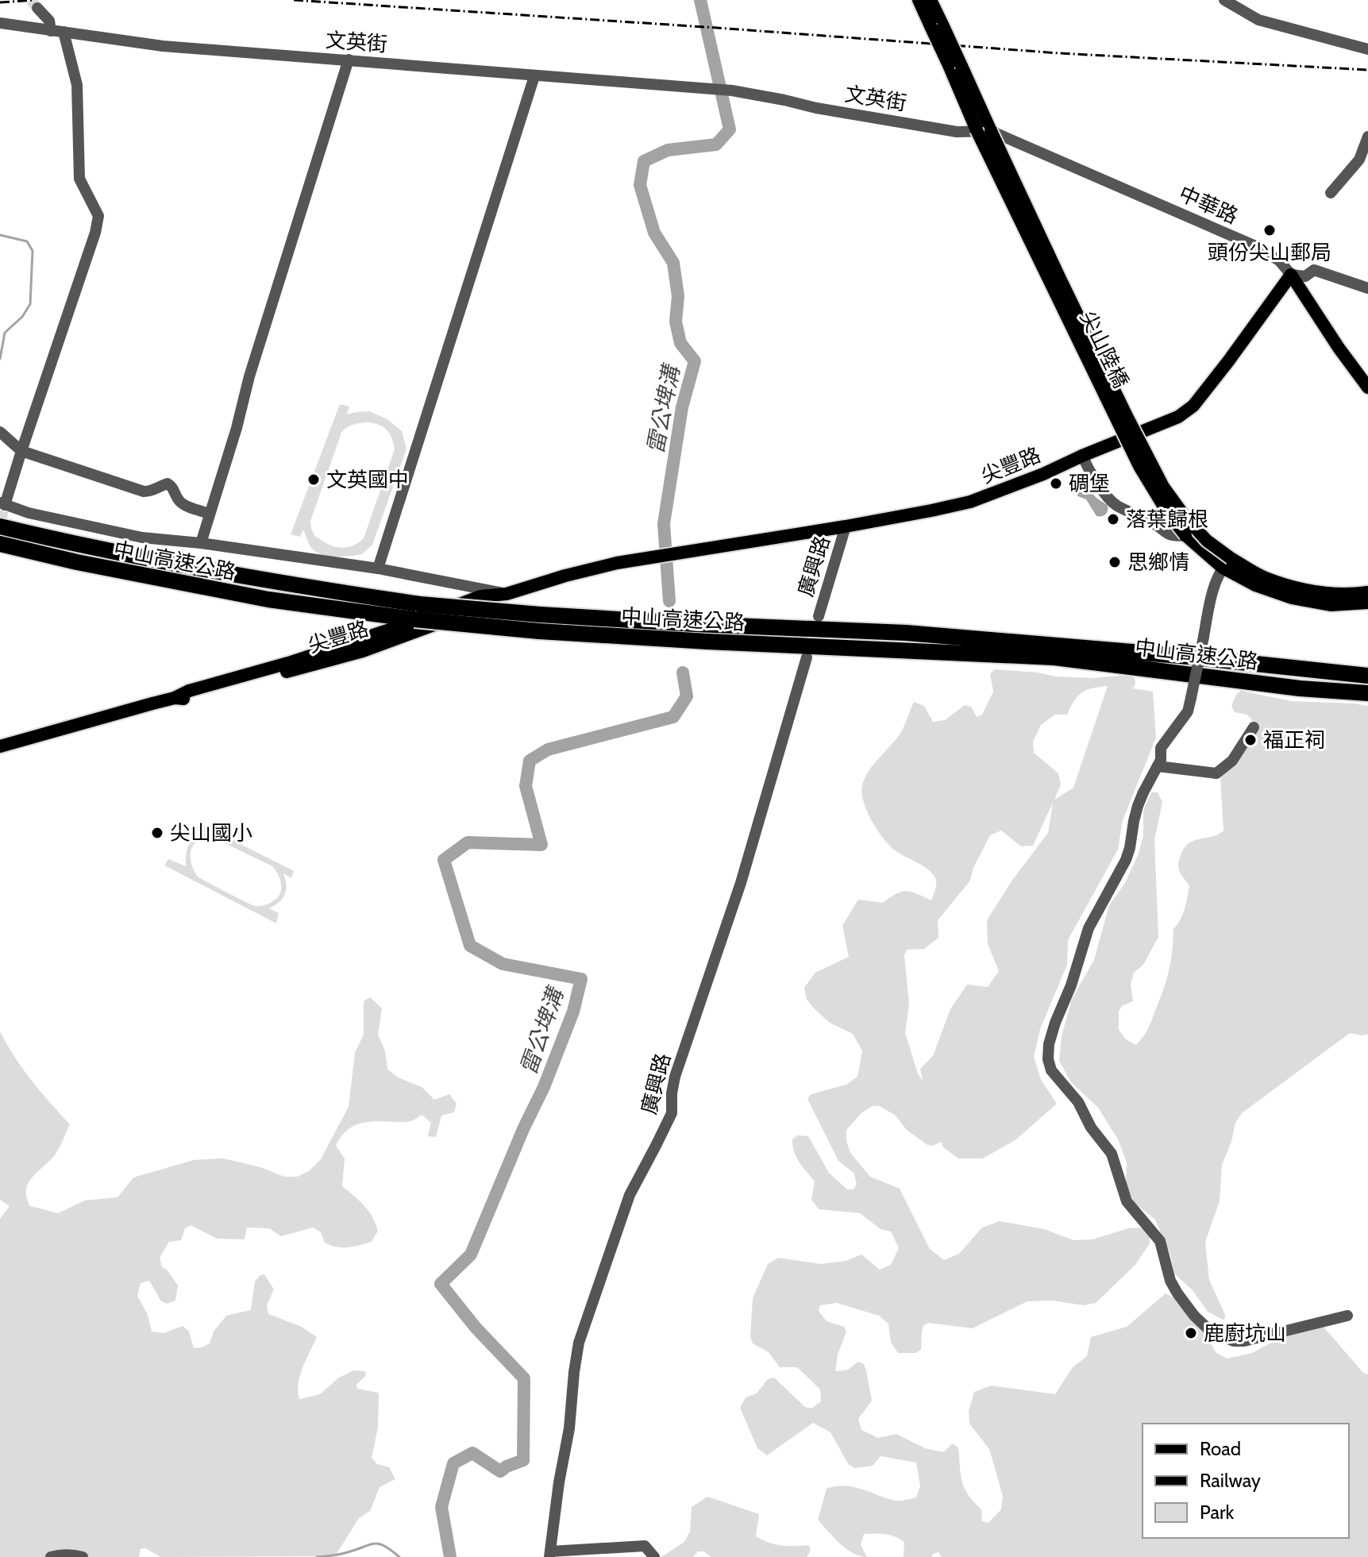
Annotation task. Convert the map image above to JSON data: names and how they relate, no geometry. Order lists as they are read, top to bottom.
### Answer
{
  "streets": {
    "highway": ["中山高速公路"],
    "main road": ["中華路", "尖山陸橋", "尖豐路"],
    "street": ["文英街", "廣興路"]
  },
  "crossings": [
    ["文英街", "中華路"],
    ["文英街", "尖山陸橋"],
    ["中華路", "尖山陸橋"],
    ["中華路", "尖豐路"],
    ["尖豐路", "廣興路"]
  ],
  "water": ["雷公埤溝"],
  "places": [
    "頭份尖山郵局",
    "文英國中",
    "碉堡",
    "落葉歸根",
    "思鄉情",
    "福正祠",
    "尖山國小",
    "鹿廚坑山"
  ],
  "legend": ["Road", "Railway", "Park"]
}
